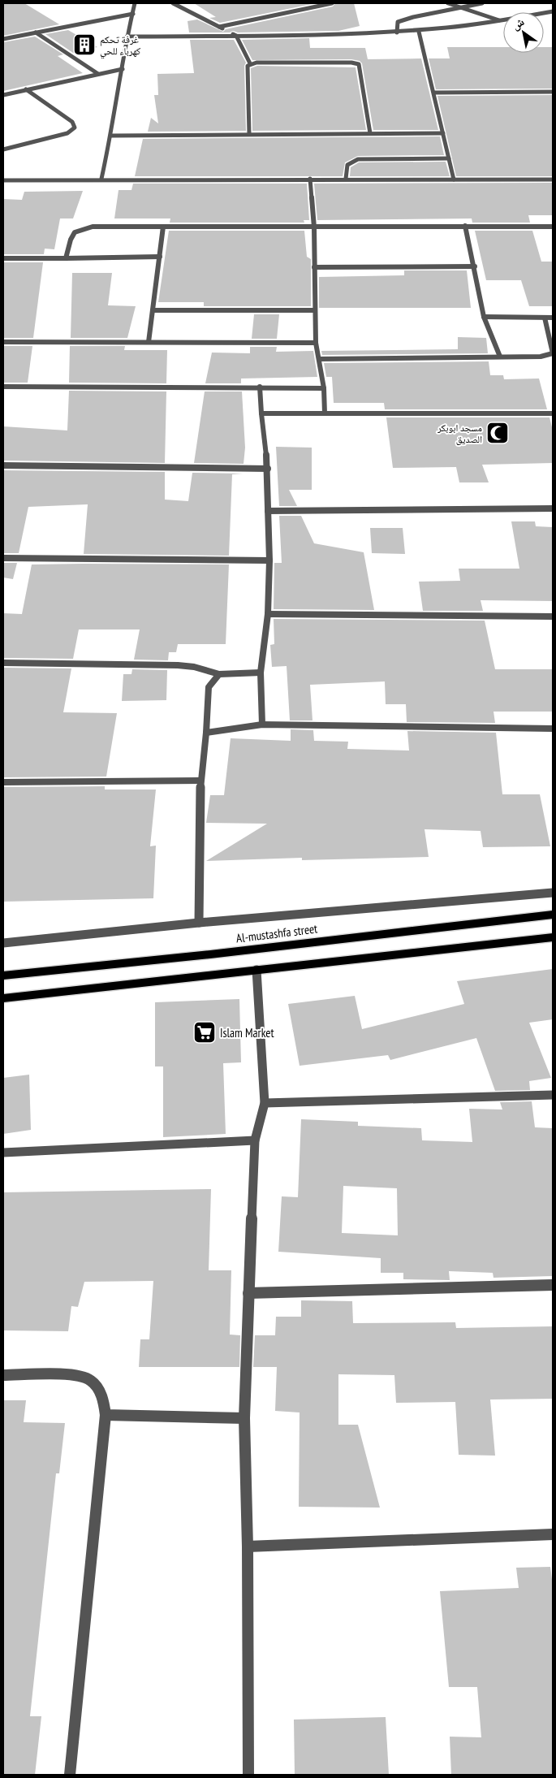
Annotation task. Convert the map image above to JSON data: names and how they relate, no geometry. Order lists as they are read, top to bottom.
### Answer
{
  "streets": {
    "main road": ["Al-mustashfa street"]
  },
  "places": {
    "building": ["غرفة تحكم كهرباء للحي"],
    "mosque": ["مسجد ابوبكر الصديق"],
    "supermarket": ["Islam Market"]
  },
  "north": "top left"
}
